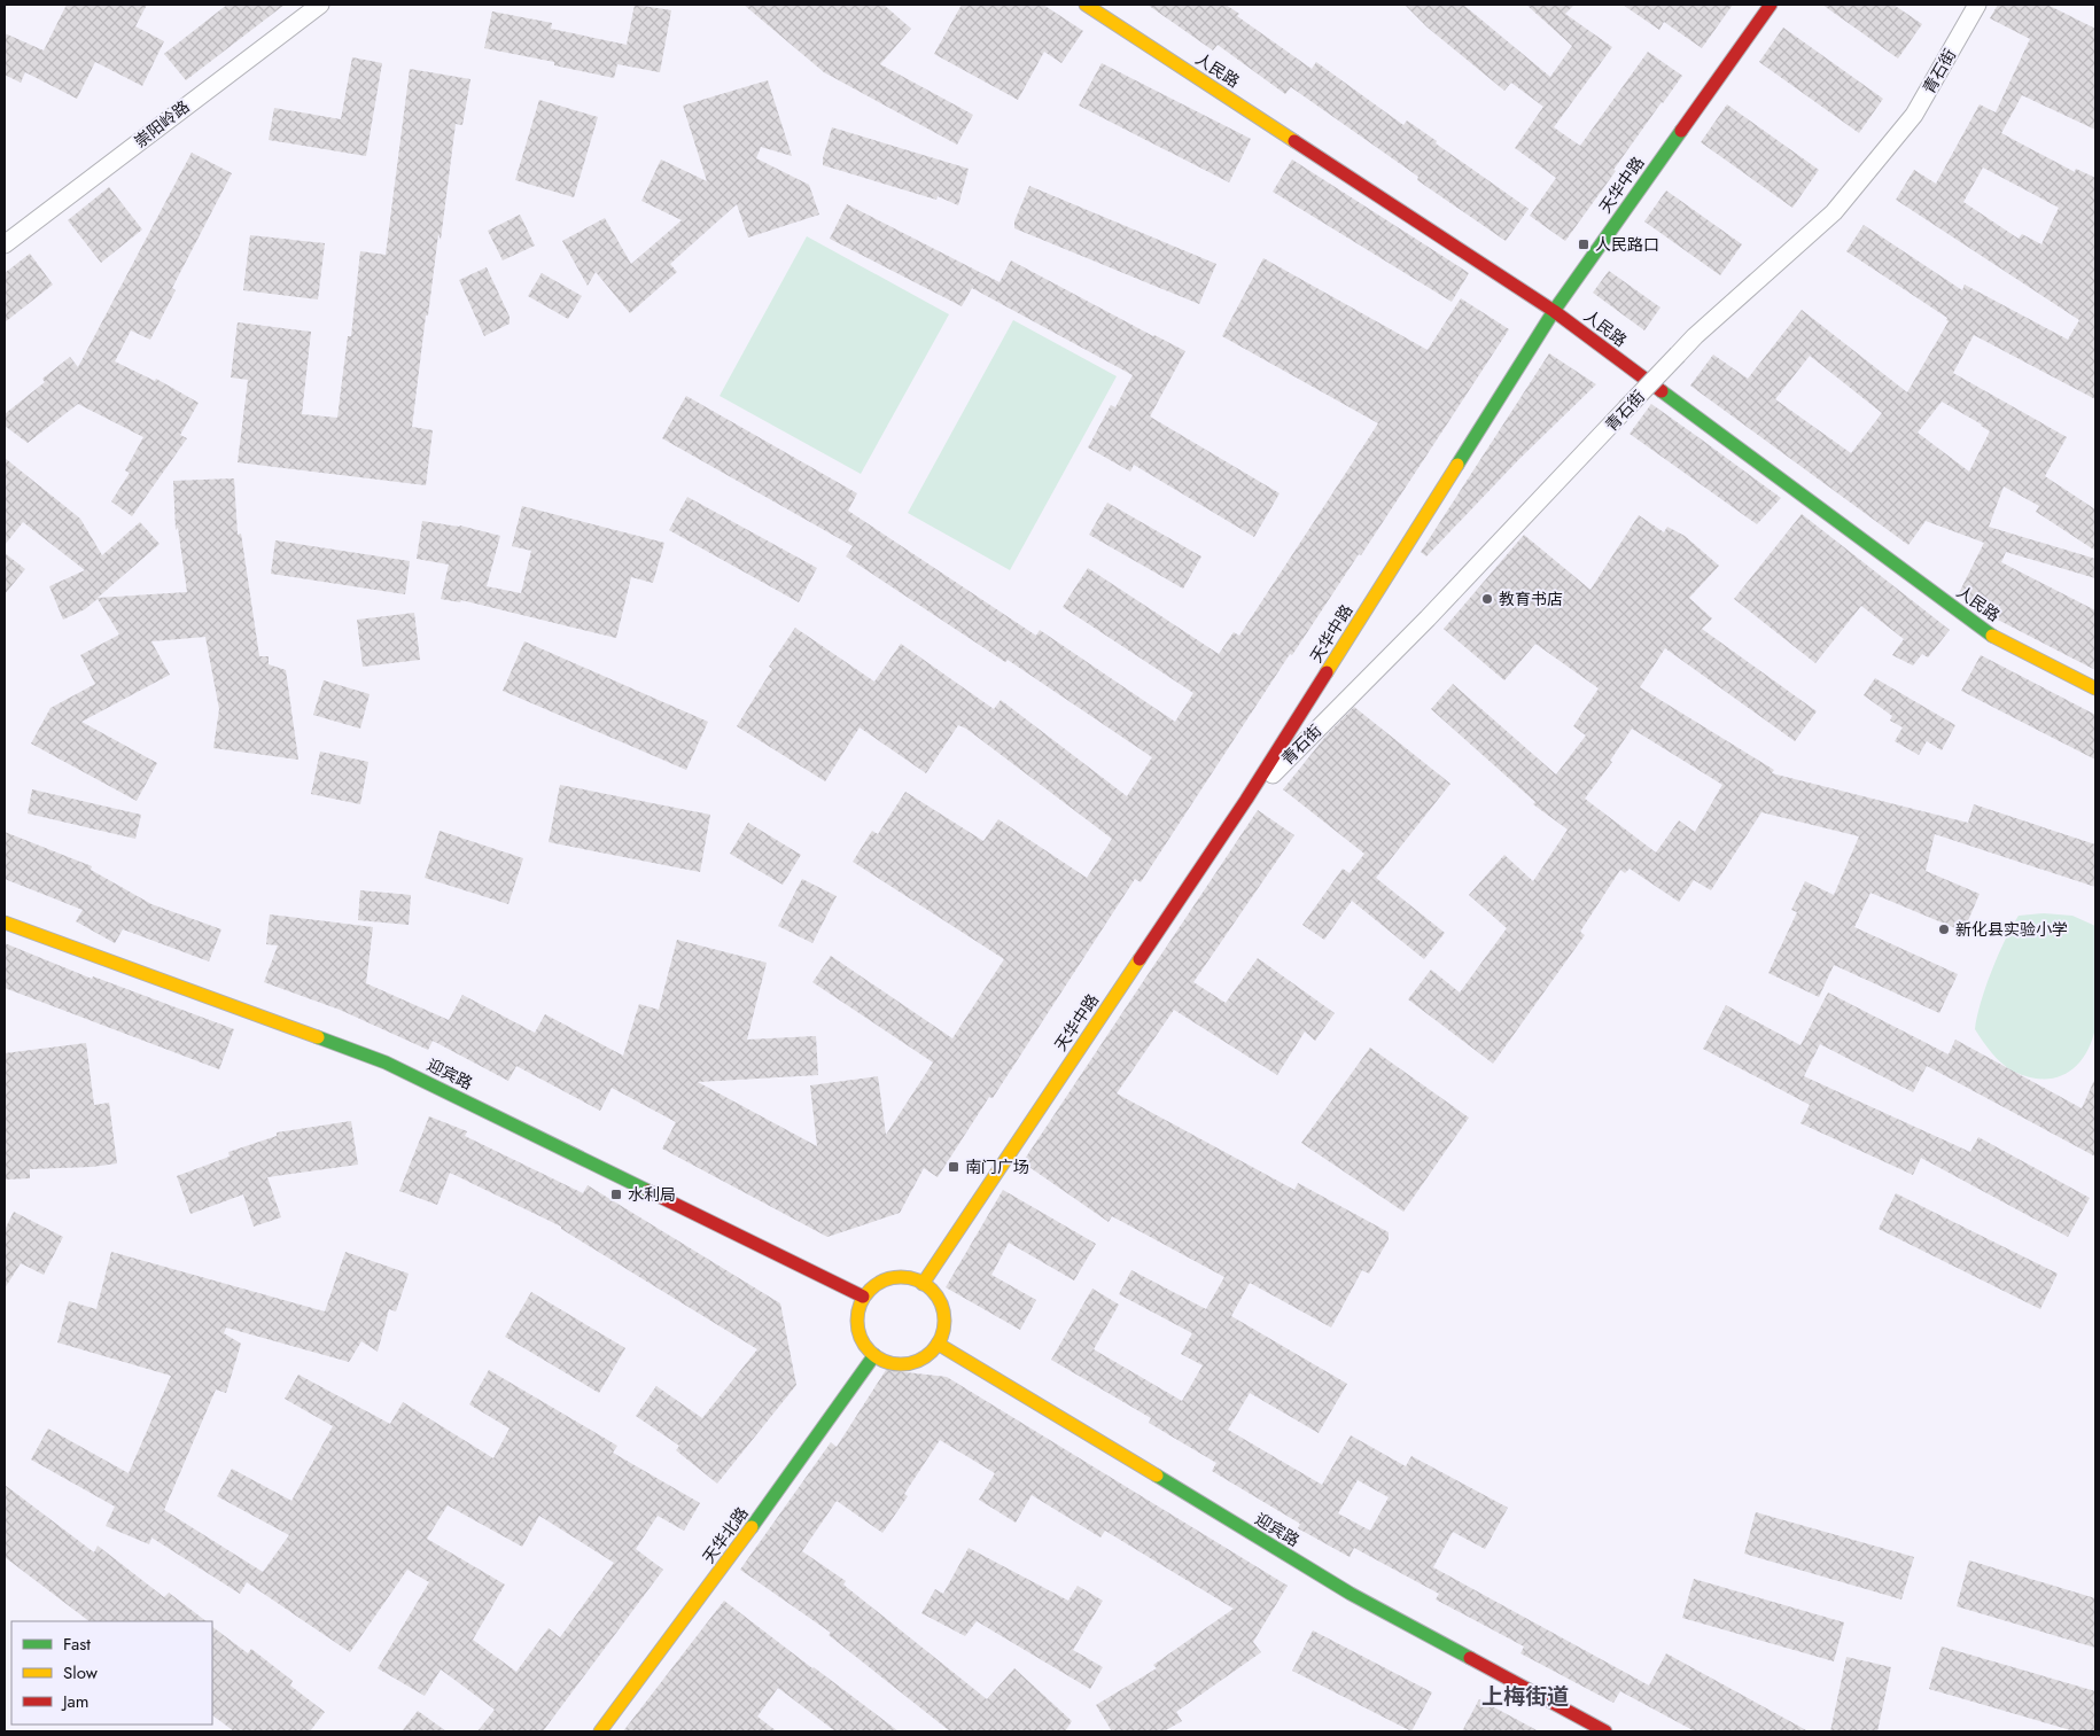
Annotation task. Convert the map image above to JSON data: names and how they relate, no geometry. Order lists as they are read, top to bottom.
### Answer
{
  "streets": {
    "street": [
      "人民路",
      "青石街",
      "崇阳岭路",
      "天华中路",
      "迎宾路",
      "天华北路"
    ]
  },
  "crossings": [
    ["人民路", "天华中路"],
    ["青石街", "天华中路"],
    ["天华中路", "迎宾路"],
    ["天华中路", "天华北路"],
    ["迎宾路", "天华北路"]
  ],
  "districts": ["上梅街道"],
  "places": {
    "transit": ["人民路口", "南门广场", "水利局"],
    "other": ["教育书店", "新化县实验小学"]
  },
  "legend": ["Fast", "Slow", "Jam"]
}
